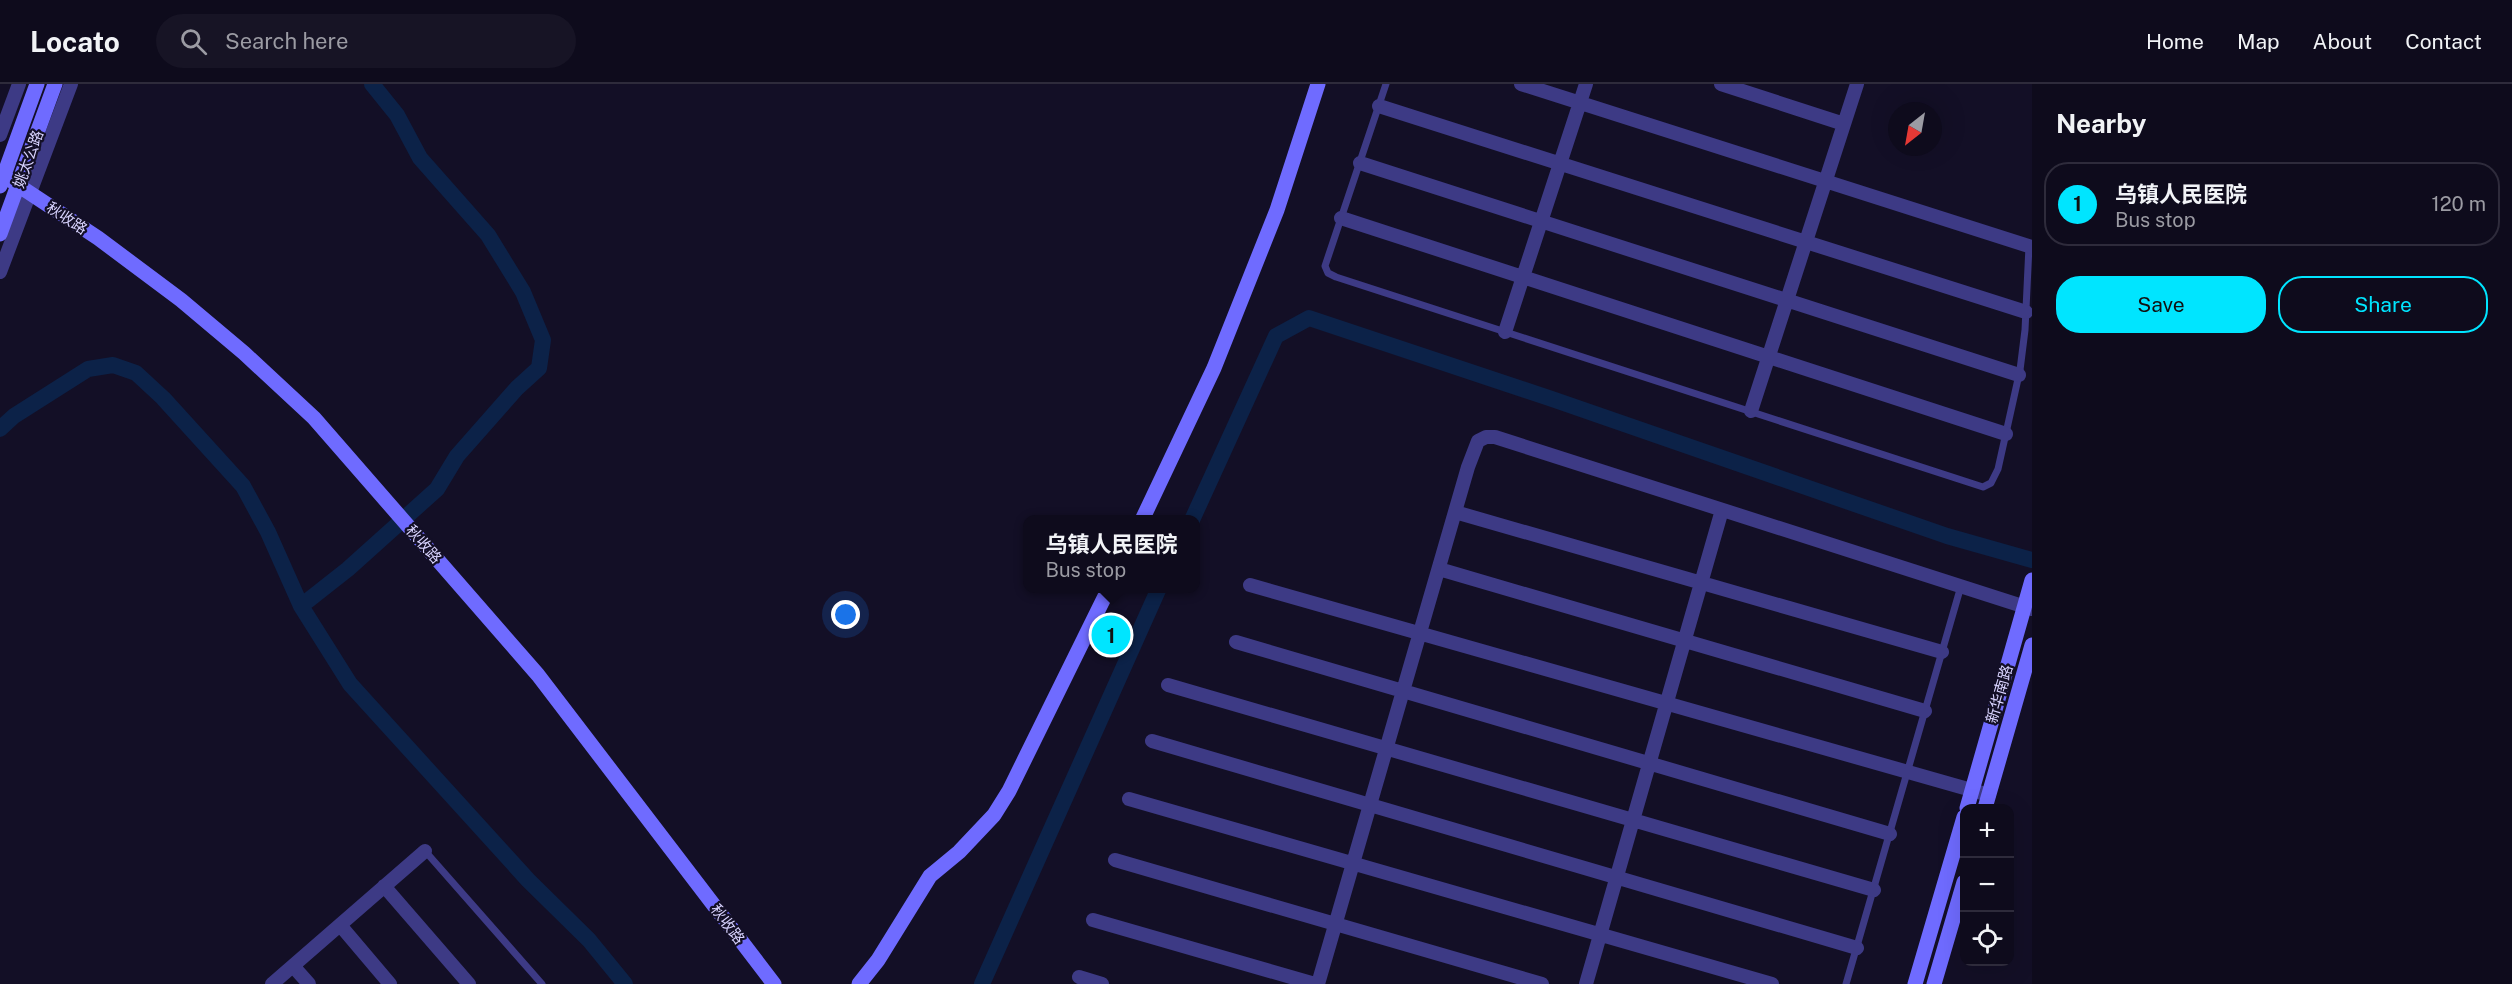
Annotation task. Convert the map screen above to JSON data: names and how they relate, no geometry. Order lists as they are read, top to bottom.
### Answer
{
  "streets": {
    "street": ["姚太公路", "秋收路", "新华南路"]
  },
  "crossings": [
    ["姚太公路", "秋收路"]
  ],
  "north": "bottom left",
  "page": {
    "header": "Locato",
    "search": "Search here",
    "nav": [
      "Home",
      "Map",
      "About",
      "Contact"
    ],
    "heading": "Nearby",
    "list": [
      {
        "mark": "1",
        "name": "乌镇人民医院",
        "note": "Bus stop",
        "value": "120 m"
      }
    ],
    "buttons": ["Save", "Share"],
    "popup": ["乌镇人民医院", "Bus stop"],
    "pins": "1",
    "map_buttons": ["+", "−"]
  }
}
